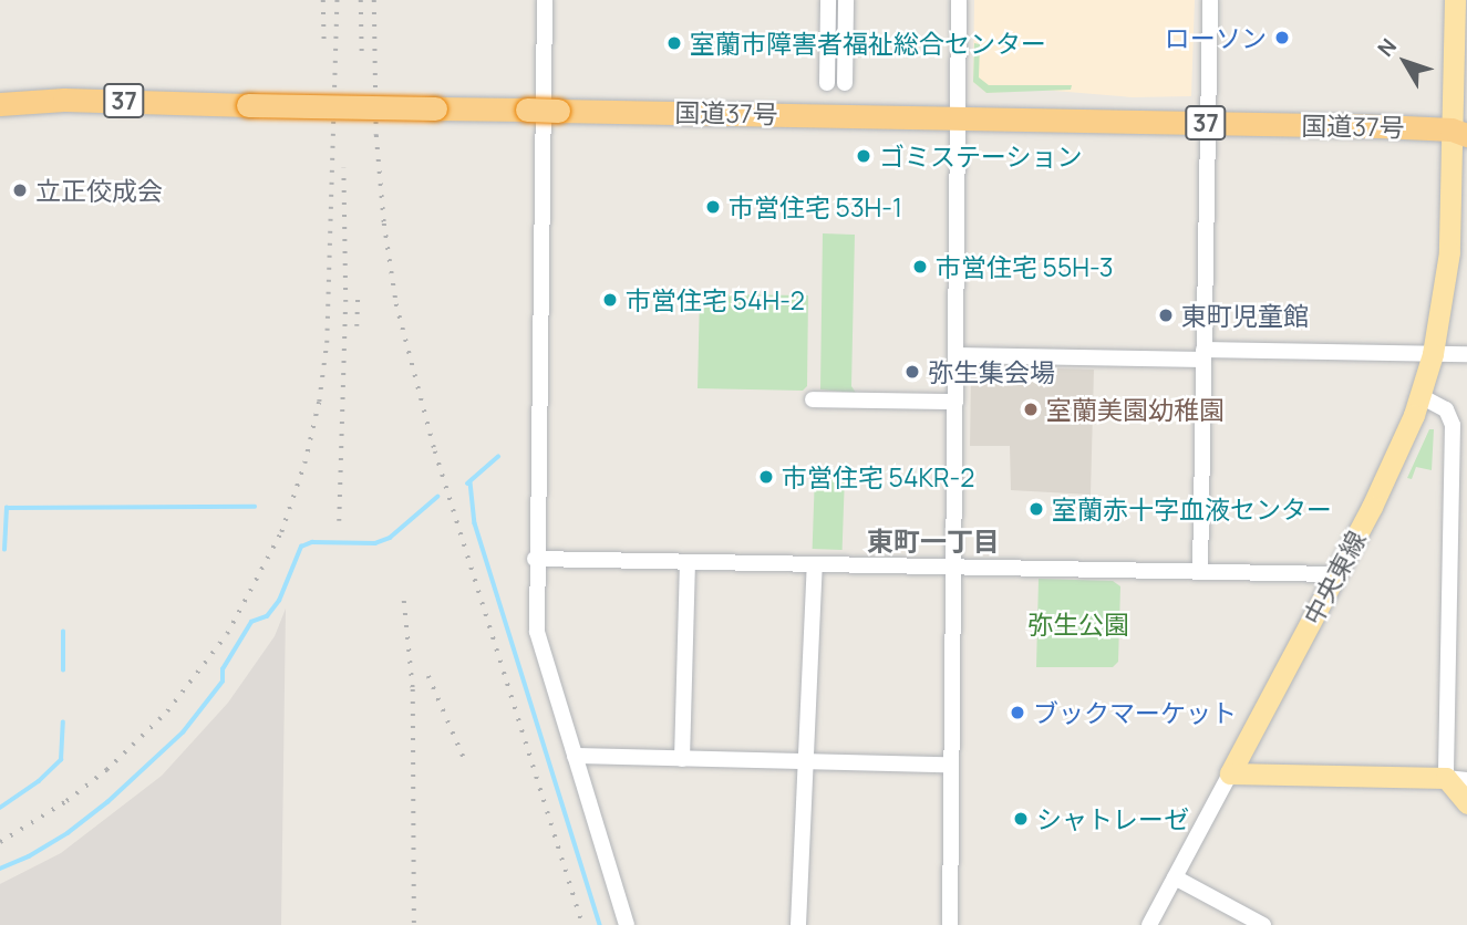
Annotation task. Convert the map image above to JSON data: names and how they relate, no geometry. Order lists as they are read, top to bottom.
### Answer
{
  "streets": {
    "highway": ["37", "国道37号"],
    "main road": ["中央東線"]
  },
  "crossings": [
    ["国道37号", "中央東線"]
  ],
  "districts": ["東町一丁目"],
  "parks": ["弥生公園"],
  "places": [
    "ローソン",
    "室蘭市障害者福祉総合センター",
    "ゴミステーション",
    "立正佼成会",
    "市営住宅 53H-1",
    "市営住宅 55H-3",
    "市営住宅 54H-2",
    "東町児童館",
    "弥生集会場",
    "室蘭美園幼稚園",
    "市営住宅 54KR-2",
    "室蘭赤十字血液センター",
    "ブックマーケット",
    "シャトレーゼ"
  ],
  "north": "top left"
}
